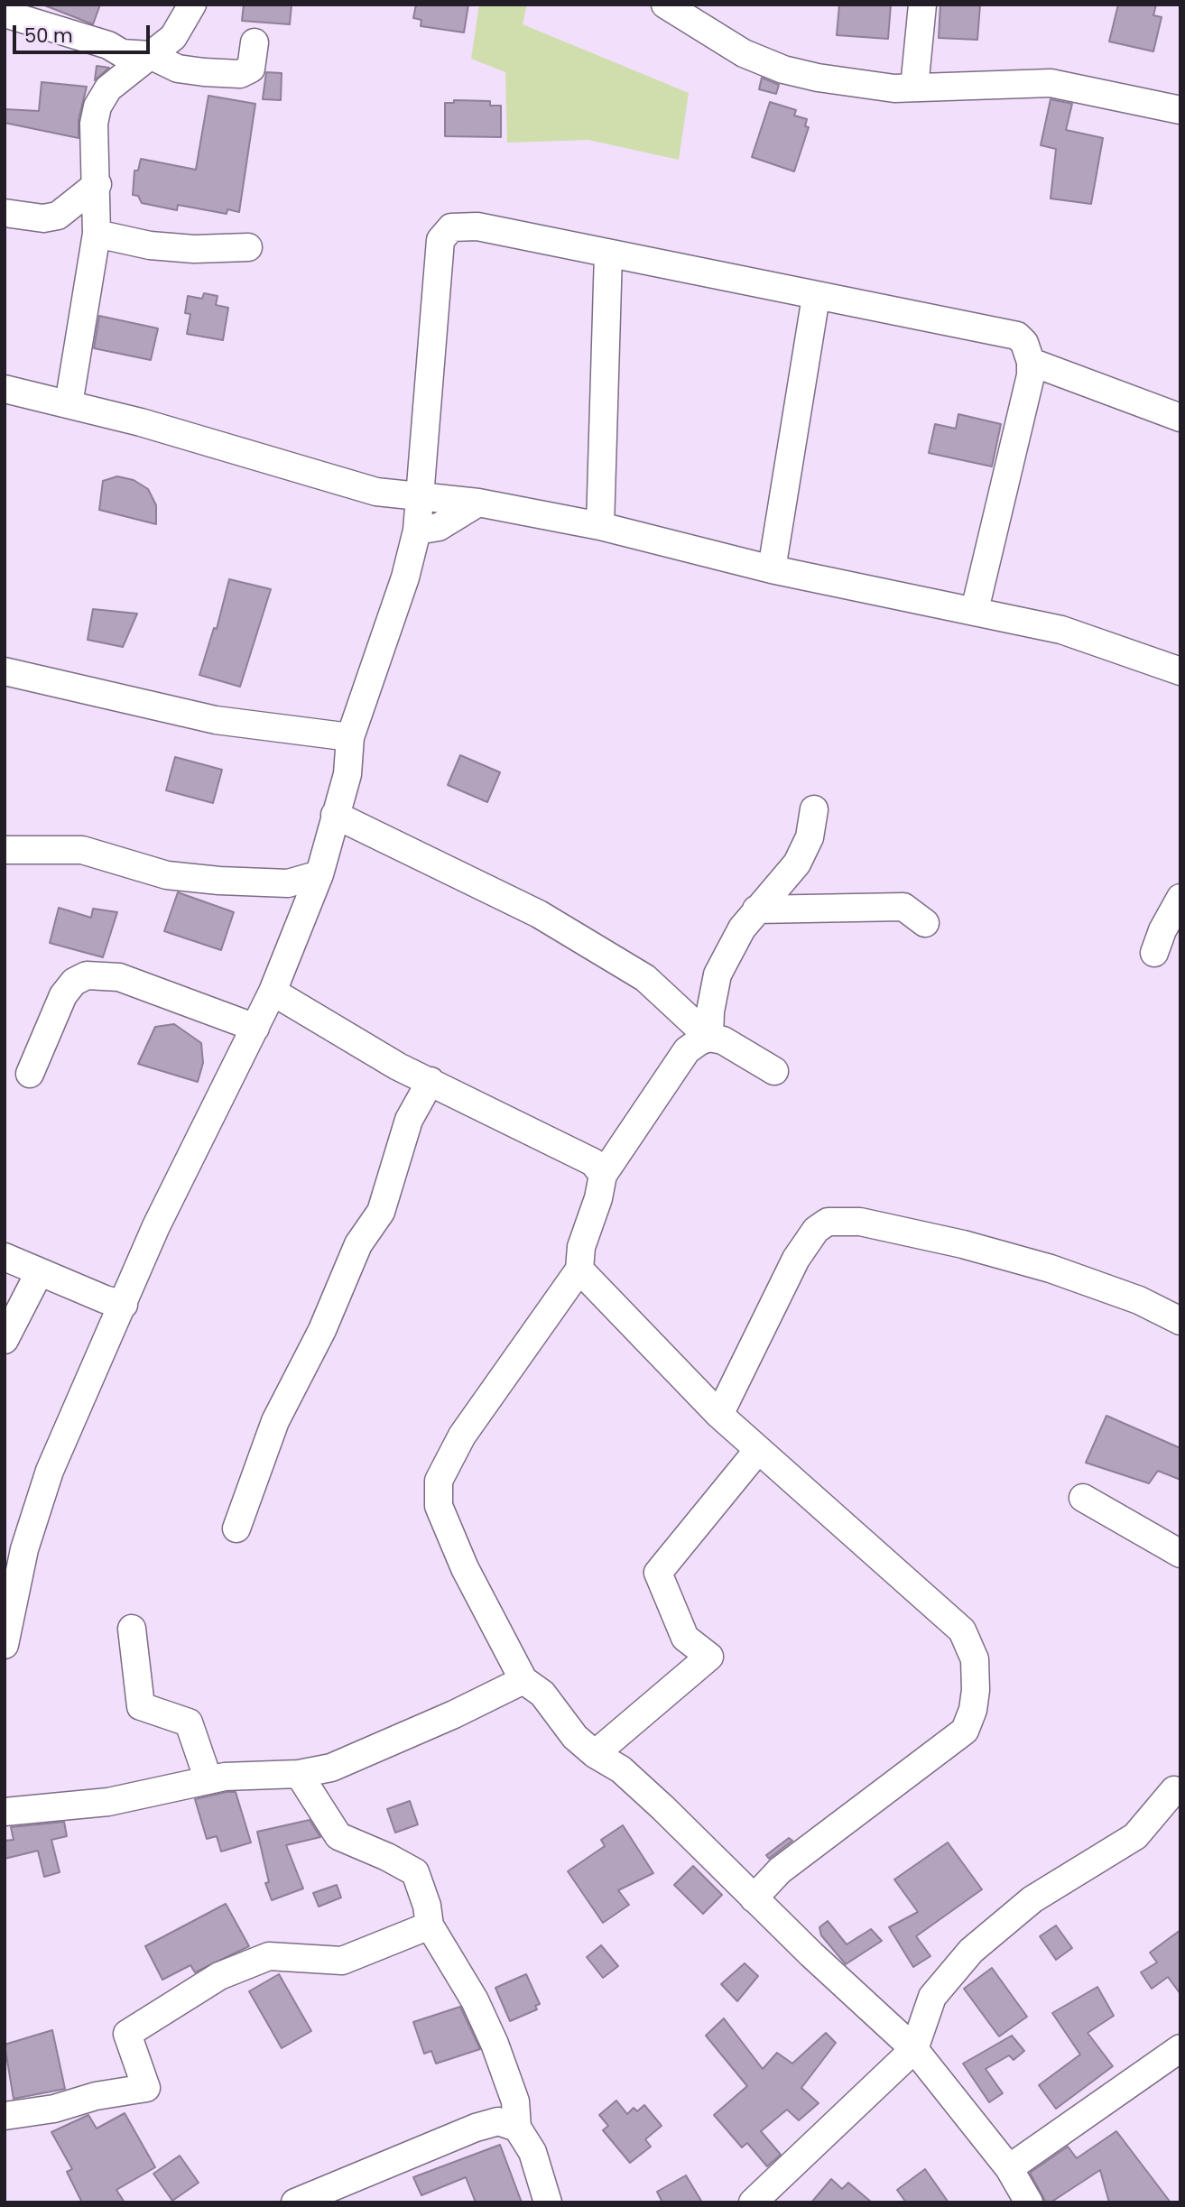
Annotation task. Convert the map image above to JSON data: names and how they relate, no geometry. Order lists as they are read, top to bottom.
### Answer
{
  "scale_bar": "50 m"
}
